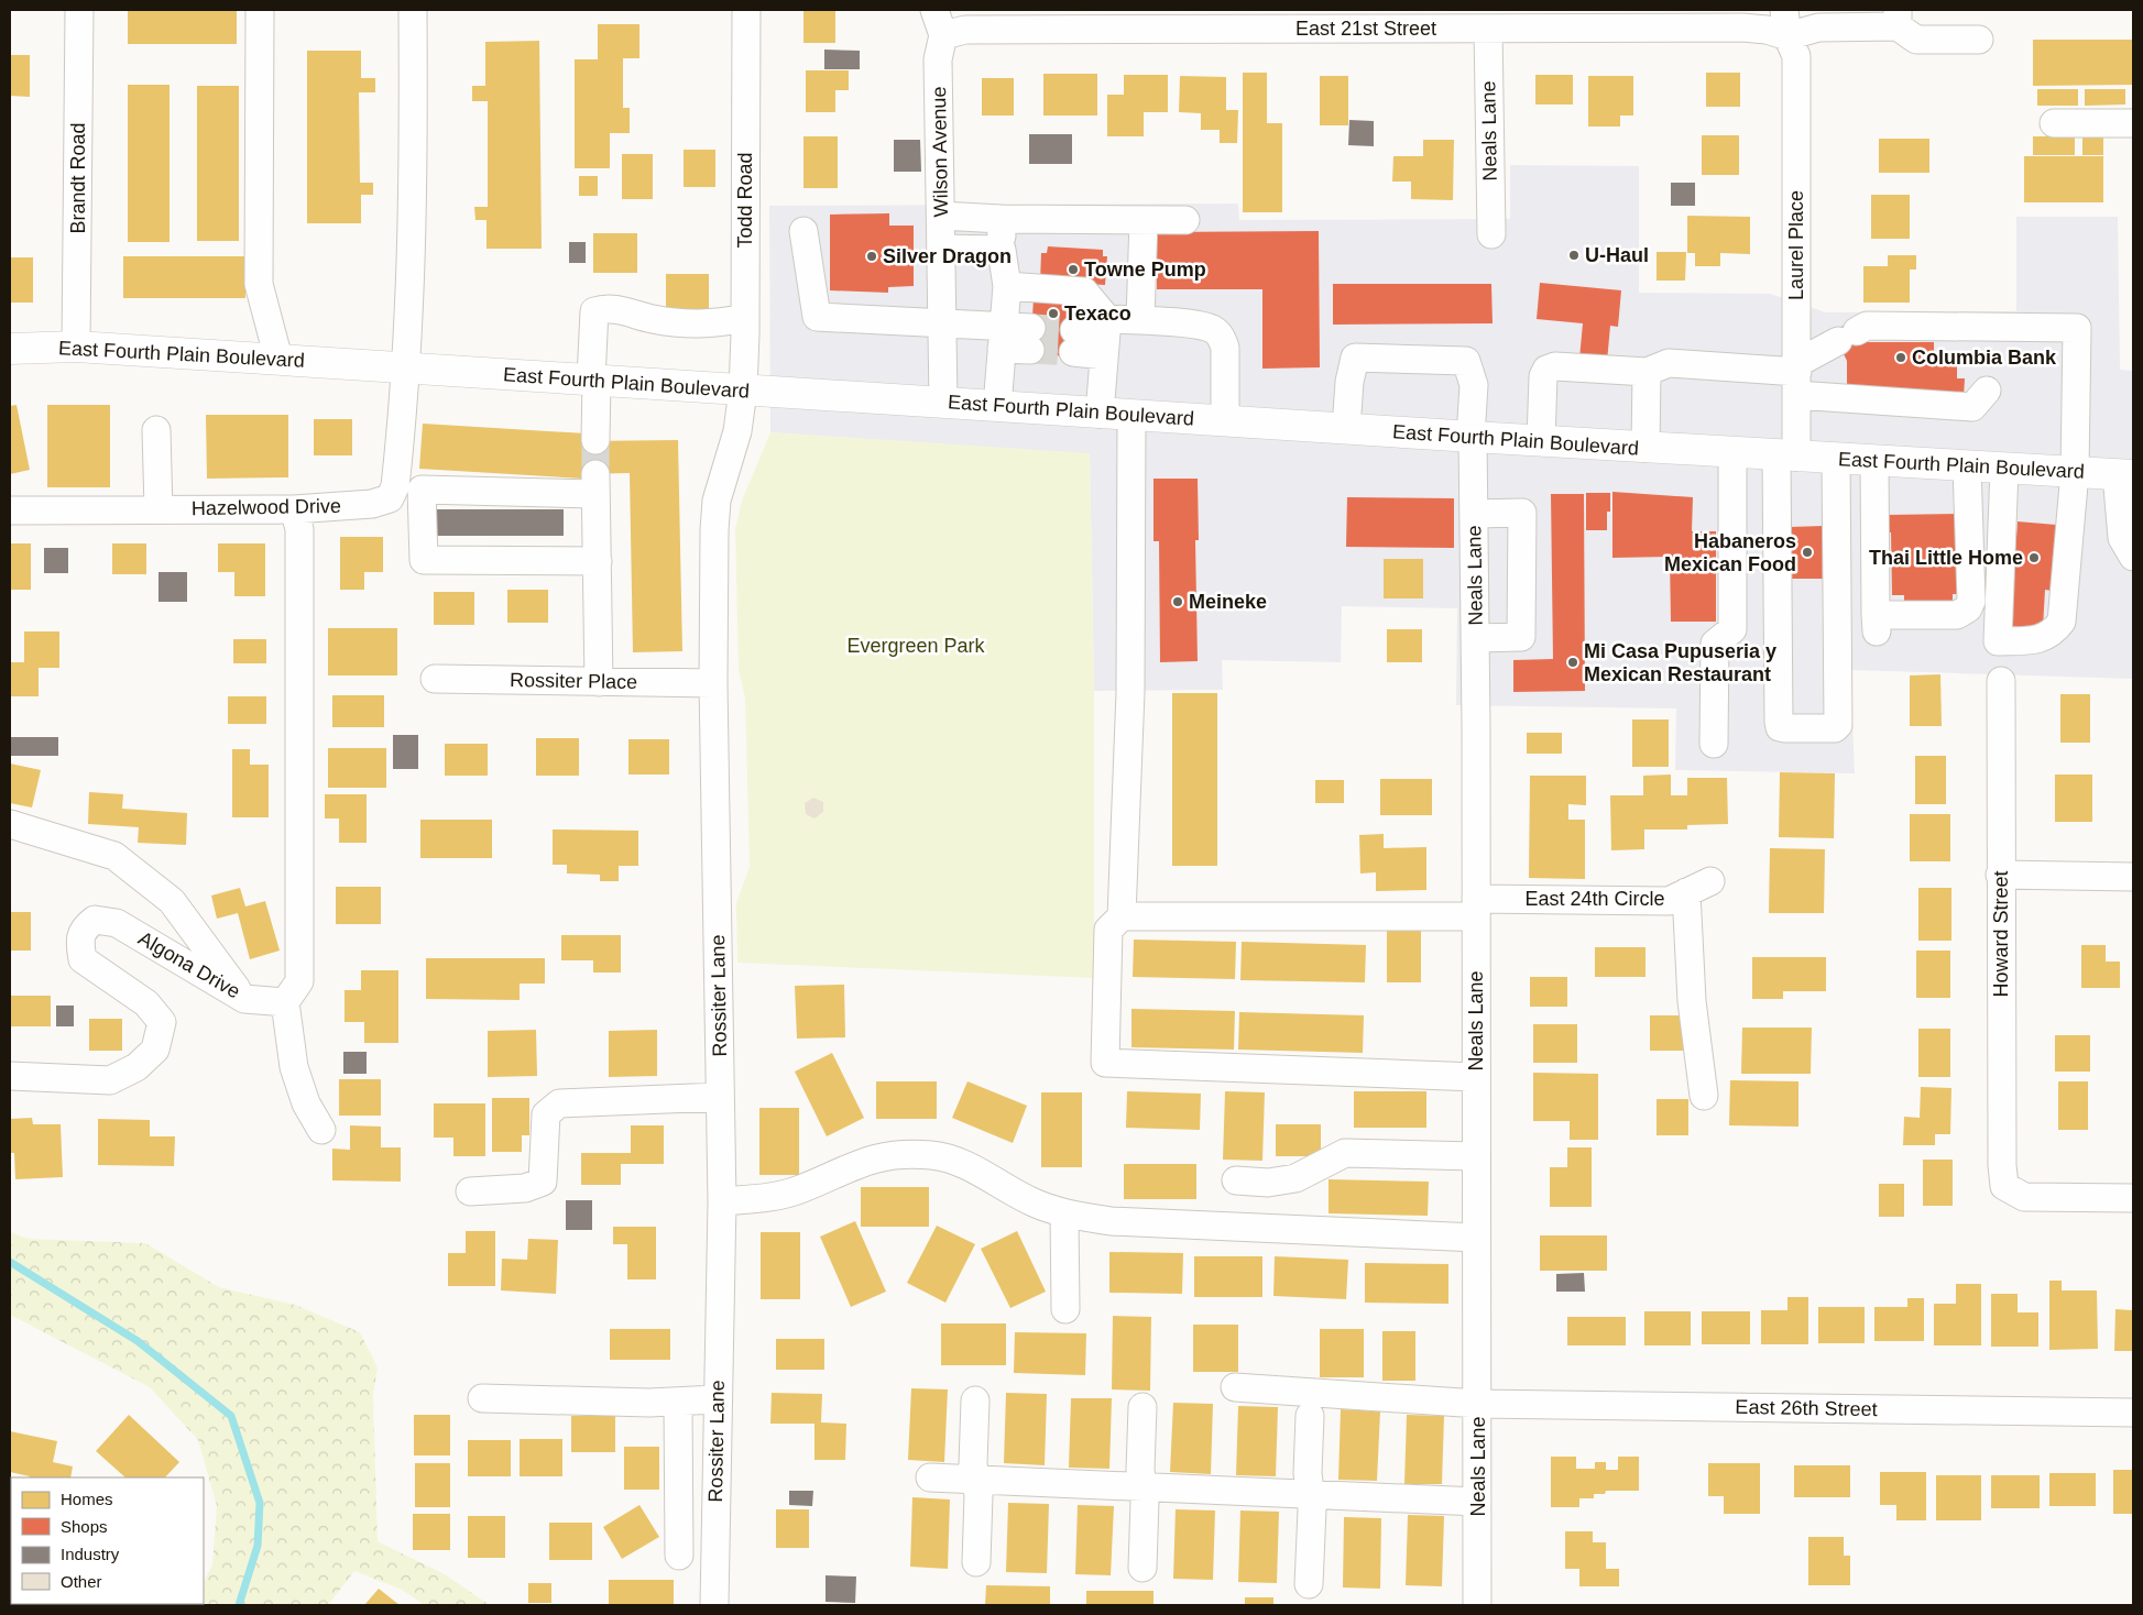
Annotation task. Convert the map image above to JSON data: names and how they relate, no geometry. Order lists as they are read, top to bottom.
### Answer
{
  "streets": {
    "main road": ["East Fourth Plain Boulevard"],
    "street": [
      "East 21st Street",
      "Neals Lane",
      "Wilson Avenue",
      "Brandt Road",
      "Todd Road",
      "Laurel Place",
      "Hazelwood Drive",
      "Rossiter Place",
      "East 24th Circle",
      "Howard Street",
      "Algona Drive",
      "Rossiter Lane",
      "East 26th Street"
    ]
  },
  "crossings": [
    ["East 21st Street", "Neals Lane"],
    ["East 21st Street", "Wilson Avenue"],
    ["East 21st Street", "Laurel Place"],
    ["Neals Lane", "East Fourth Plain Boulevard"],
    ["Neals Lane", "East 24th Circle"],
    ["Neals Lane", "East 26th Street"],
    ["Wilson Avenue", "East Fourth Plain Boulevard"],
    ["Brandt Road", "East Fourth Plain Boulevard"],
    ["Todd Road", "East Fourth Plain Boulevard"],
    ["Todd Road", "Rossiter Lane"],
    ["Laurel Place", "East Fourth Plain Boulevard"],
    ["East Fourth Plain Boulevard", "Hazelwood Drive"],
    ["East Fourth Plain Boulevard", "Rossiter Lane"],
    ["Rossiter Place", "Rossiter Lane"]
  ],
  "parks": ["Evergreen Park"],
  "places": [
    "U-Haul",
    "Silver Dragon",
    "Towne Pump",
    "Texaco",
    "Columbia Bank",
    "Habaneros Mexican Food",
    "Thai Little Home",
    "Meineke",
    "Mi Casa Pupuseria y Mexican Restaurant"
  ],
  "legend": [
    "Homes",
    "Shops",
    "Industry",
    "Other"
  ]
}
